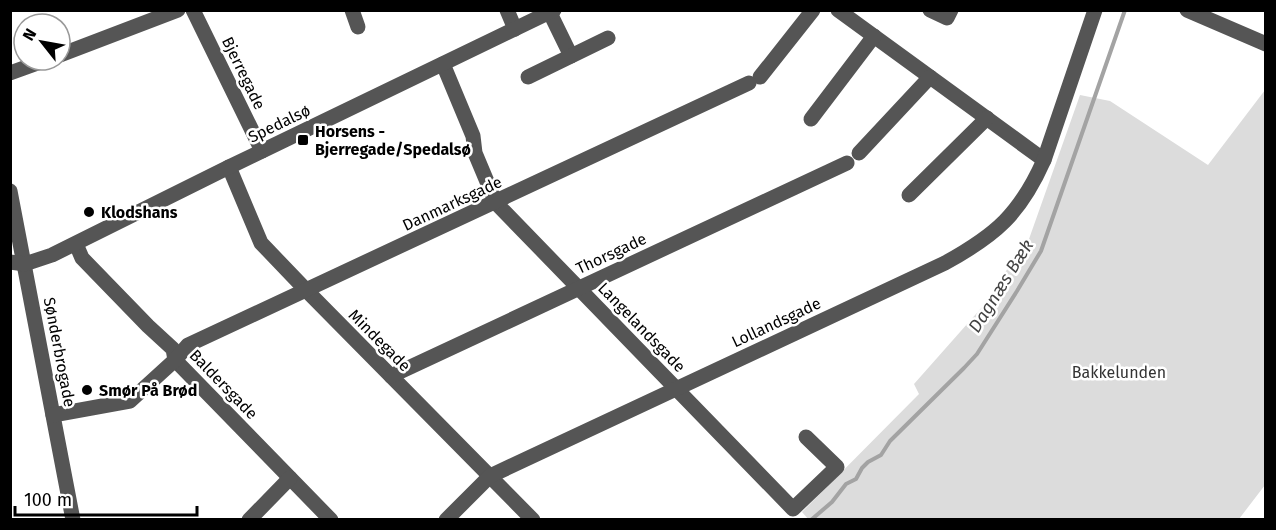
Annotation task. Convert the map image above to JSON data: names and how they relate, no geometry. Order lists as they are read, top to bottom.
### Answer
{
  "streets": {
    "street": [
      "Bjerregade",
      "Spedalsø",
      "Danmarksgade",
      "Thorsgade",
      "Lollandsgade",
      "Langelandsgade",
      "Mindegade",
      "Sønderbrogade",
      "Baldersgade"
    ]
  },
  "crossings": [
    ["Bjerregade", "Spedalsø"],
    ["Spedalsø", "Langelandsgade"],
    ["Spedalsø", "Mindegade"],
    ["Spedalsø", "Sønderbrogade"],
    ["Spedalsø", "Baldersgade"],
    ["Danmarksgade", "Langelandsgade"],
    ["Danmarksgade", "Mindegade"],
    ["Danmarksgade", "Sønderbrogade"],
    ["Danmarksgade", "Baldersgade"],
    ["Thorsgade", "Langelandsgade"],
    ["Thorsgade", "Mindegade"],
    ["Lollandsgade", "Langelandsgade"],
    ["Lollandsgade", "Mindegade"]
  ],
  "water": ["Dagnæs Bæk"],
  "parks": ["Bakkelunden"],
  "places": {
    "transit": ["Horsens - Bjerregade/Spedalsø"],
    "other": ["Klodshans", "Smør På Brød"]
  },
  "scale_bar": "100 m",
  "north": "top left"
}
